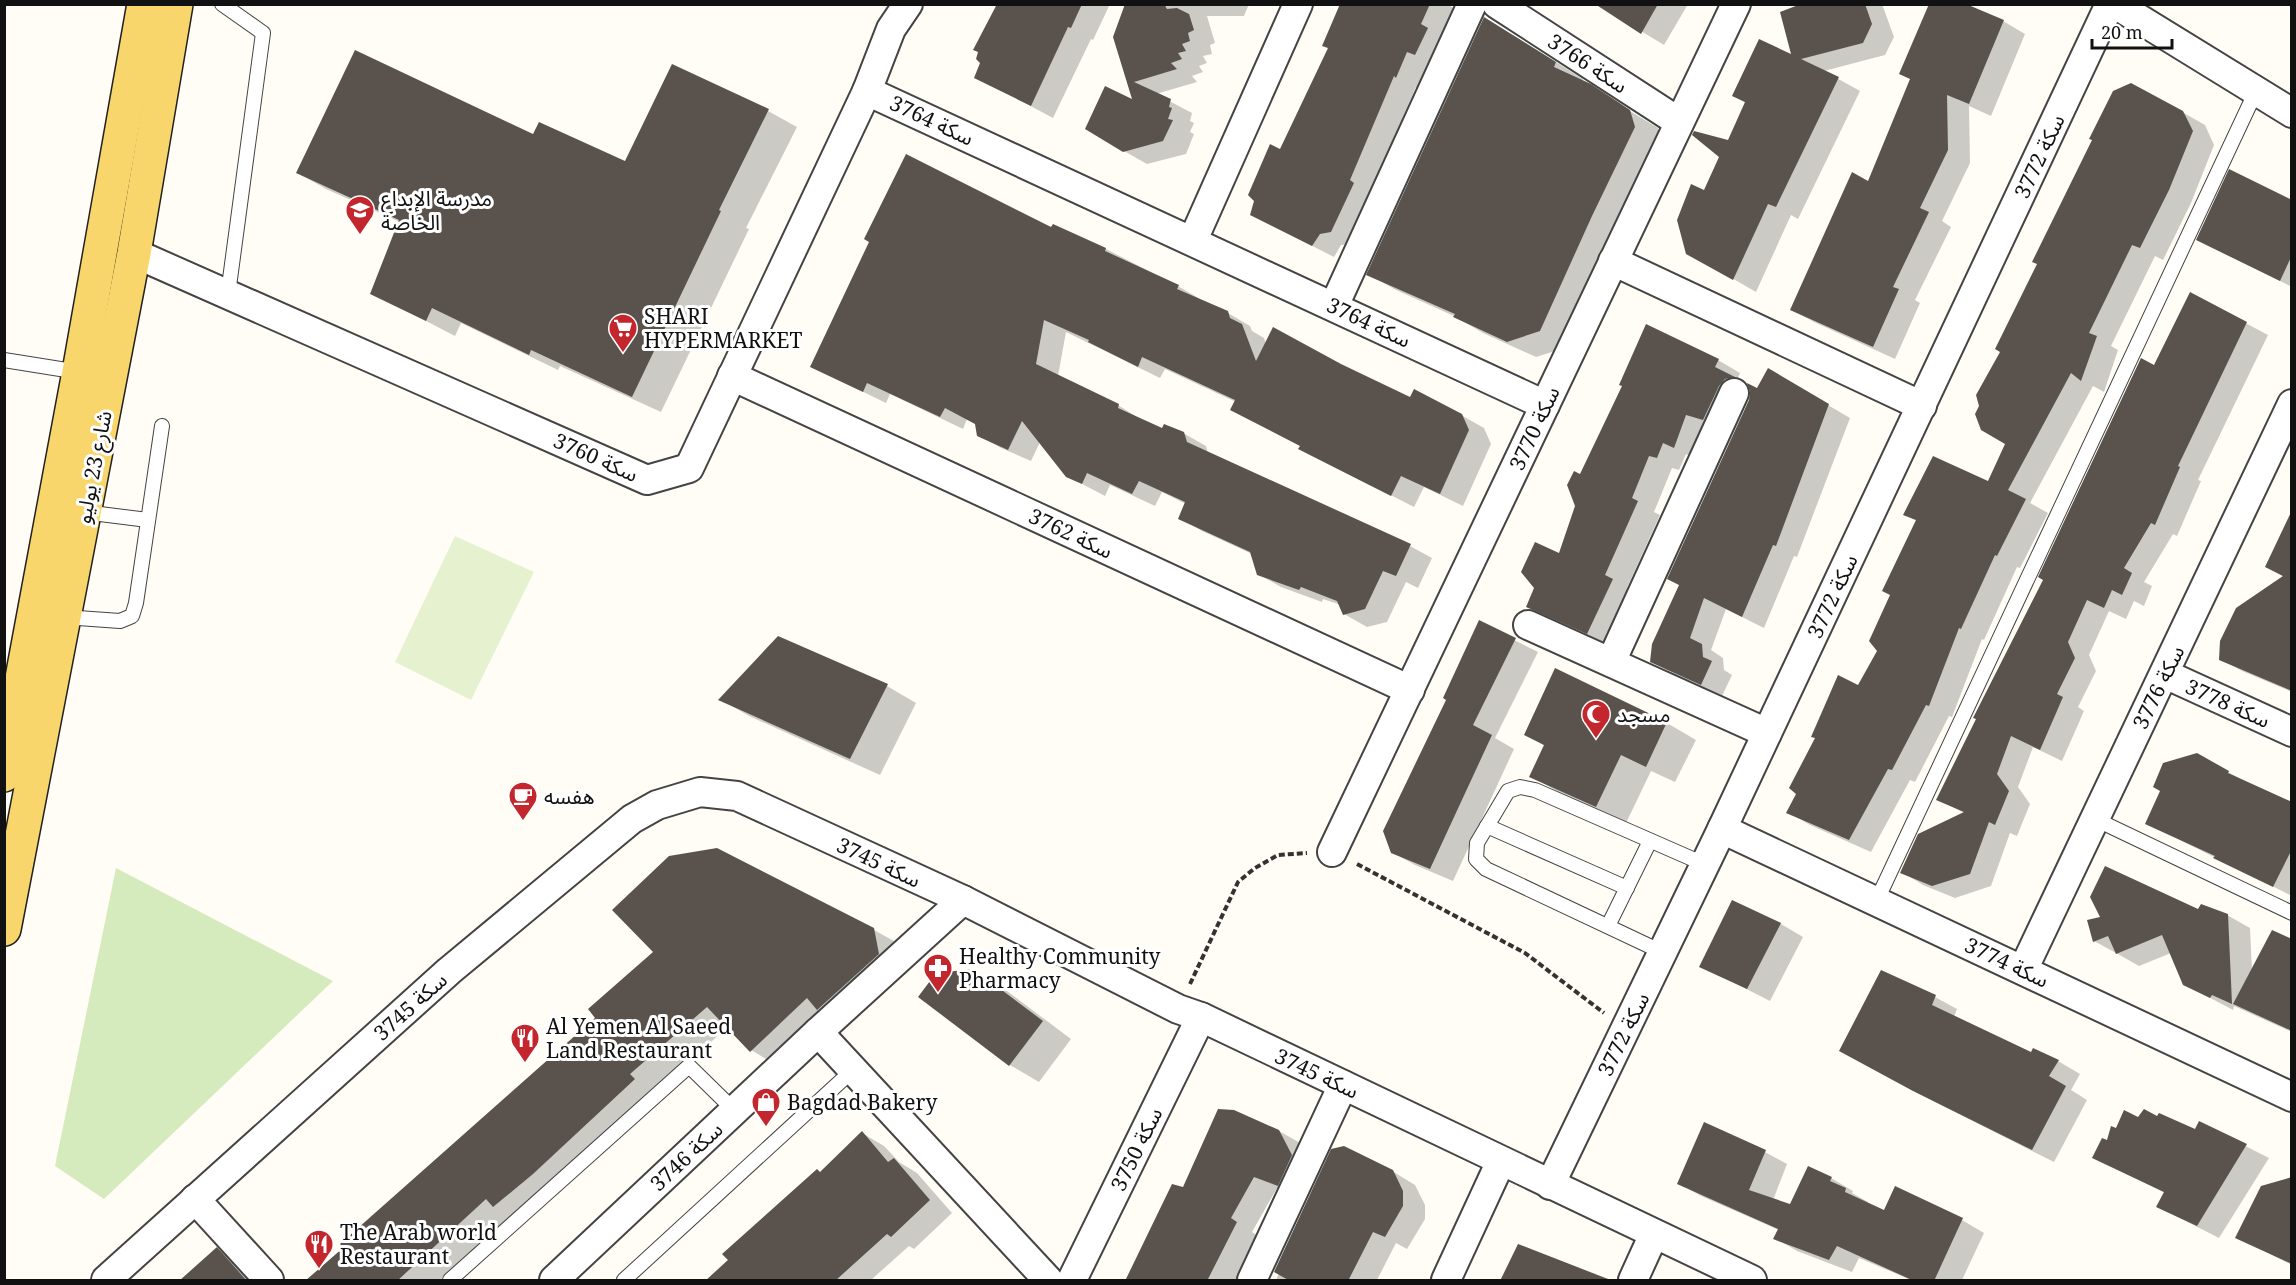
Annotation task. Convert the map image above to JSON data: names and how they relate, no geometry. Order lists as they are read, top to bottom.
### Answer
{
  "streets": {
    "main road": ["شارع 23 يوليو"],
    "street": [
      "سكة 3766",
      "سكة 3764",
      "سكة 3772",
      "سكة 3770",
      "سكة 3760",
      "سكة 3762",
      "سكة 3776",
      "سكة 3778",
      "سكة 3745",
      "سكة 3774",
      "سكة 3750",
      "سكة 3746"
    ]
  },
  "crossings": [
    ["سكة 3766", "سكة 3770"],
    ["سكة 3764", "سكة 3770"],
    ["سكة 3764", "سكة 3760"],
    ["سكة 3772", "سكة 3745"],
    ["سكة 3772", "سكة 3774"],
    ["سكة 3770", "سكة 3762"],
    ["سكة 3760", "شارع 23 يوليو"],
    ["سكة 3760", "سكة 3762"],
    ["سكة 3776", "سكة 3778"],
    ["سكة 3776", "سكة 3774"],
    ["سكة 3745", "سكة 3750"],
    ["سكة 3745", "سكة 3746"]
  ],
  "places": {
    "school or university": ["مدرسة الإبداع الخاصة"],
    "supermarket": ["SHARI HYPERMARKET"],
    "mosque": ["مسجد"],
    "cafe": ["هفسه"],
    "pharmacy": ["Healthy Community Pharmacy"],
    "restaurant": ["Al Yemen Al Saeed Land Restaurant", "The Arab world Restaurant"],
    "shop": ["Bagdad Bakery"]
  },
  "scale_bar": "20 m"
}
